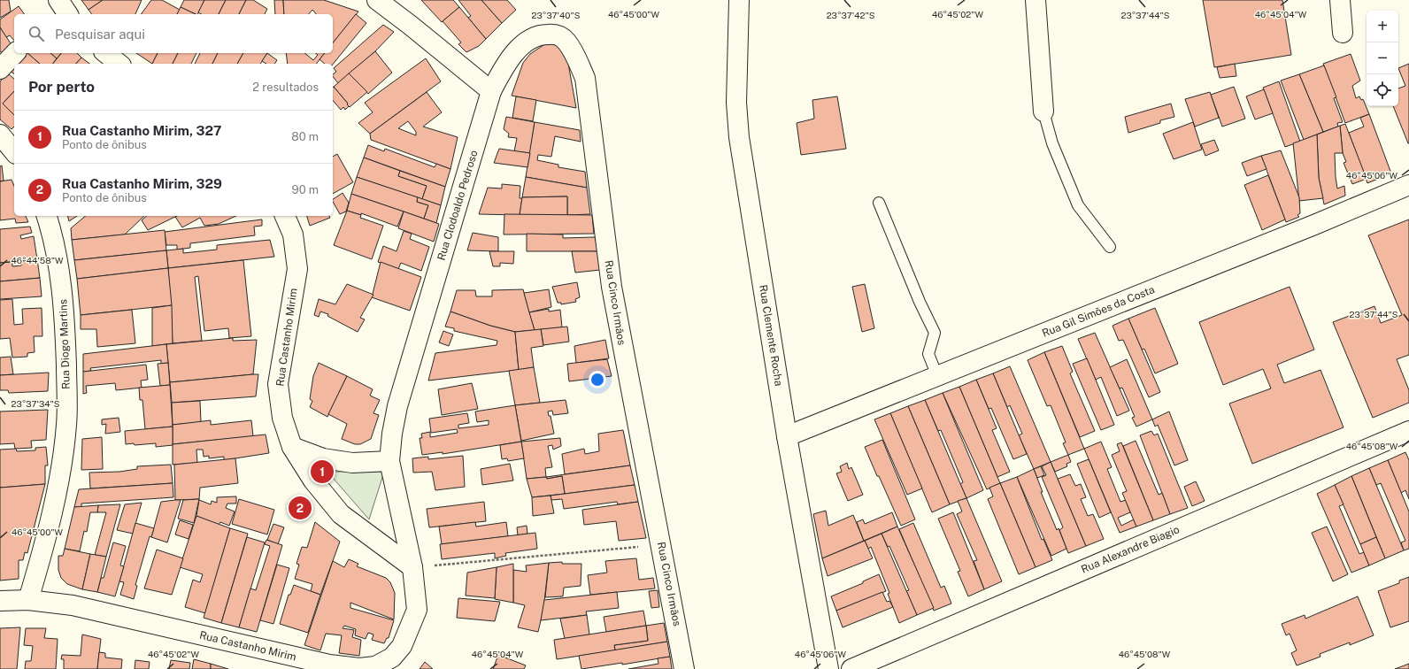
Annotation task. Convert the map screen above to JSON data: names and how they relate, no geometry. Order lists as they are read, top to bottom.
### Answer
{
  "streets": {
    "street": [
      "Rua Clodoaldo Pedroso",
      "Rua Cinco Irmãos",
      "Rua Gil Simões da Costa",
      "Rua Clemente Rocha",
      "Rua Castanho Mirim",
      "Rua Diogo Martins",
      "Rua Alexandre Biagio"
    ]
  },
  "crossings": [
    ["Rua Clodoaldo Pedroso", "Rua Cinco Irmãos"],
    ["Rua Clodoaldo Pedroso", "Rua Castanho Mirim"],
    ["Rua Gil Simões da Costa", "Rua Clemente Rocha"],
    ["Rua Castanho Mirim", "Rua Diogo Martins"]
  ],
  "page": {
    "map_buttons": ["+", "−"],
    "search": "Pesquisar aqui",
    "heading": ["Por perto", "2 resultados"],
    "list": [
      {
        "mark": "1",
        "name": "Rua Castanho Mirim, 327",
        "note": "Ponto de ônibus",
        "value": "80 m"
      },
      {
        "mark": "2",
        "name": "Rua Castanho Mirim, 329",
        "note": "Ponto de ônibus",
        "value": "90 m"
      }
    ],
    "pins": ["1", "2"]
  },
  "coordinates": [
    "46°45'00\"W",
    "46°45'02\"W",
    "46°45'04\"W",
    "23°37'40\"S",
    "23°37'44\"S",
    "23°37'42\"S",
    "46°45'06\"W",
    "46°44'58\"W",
    "23°37'34\"S",
    "46°45'08\"W"
  ]
}
